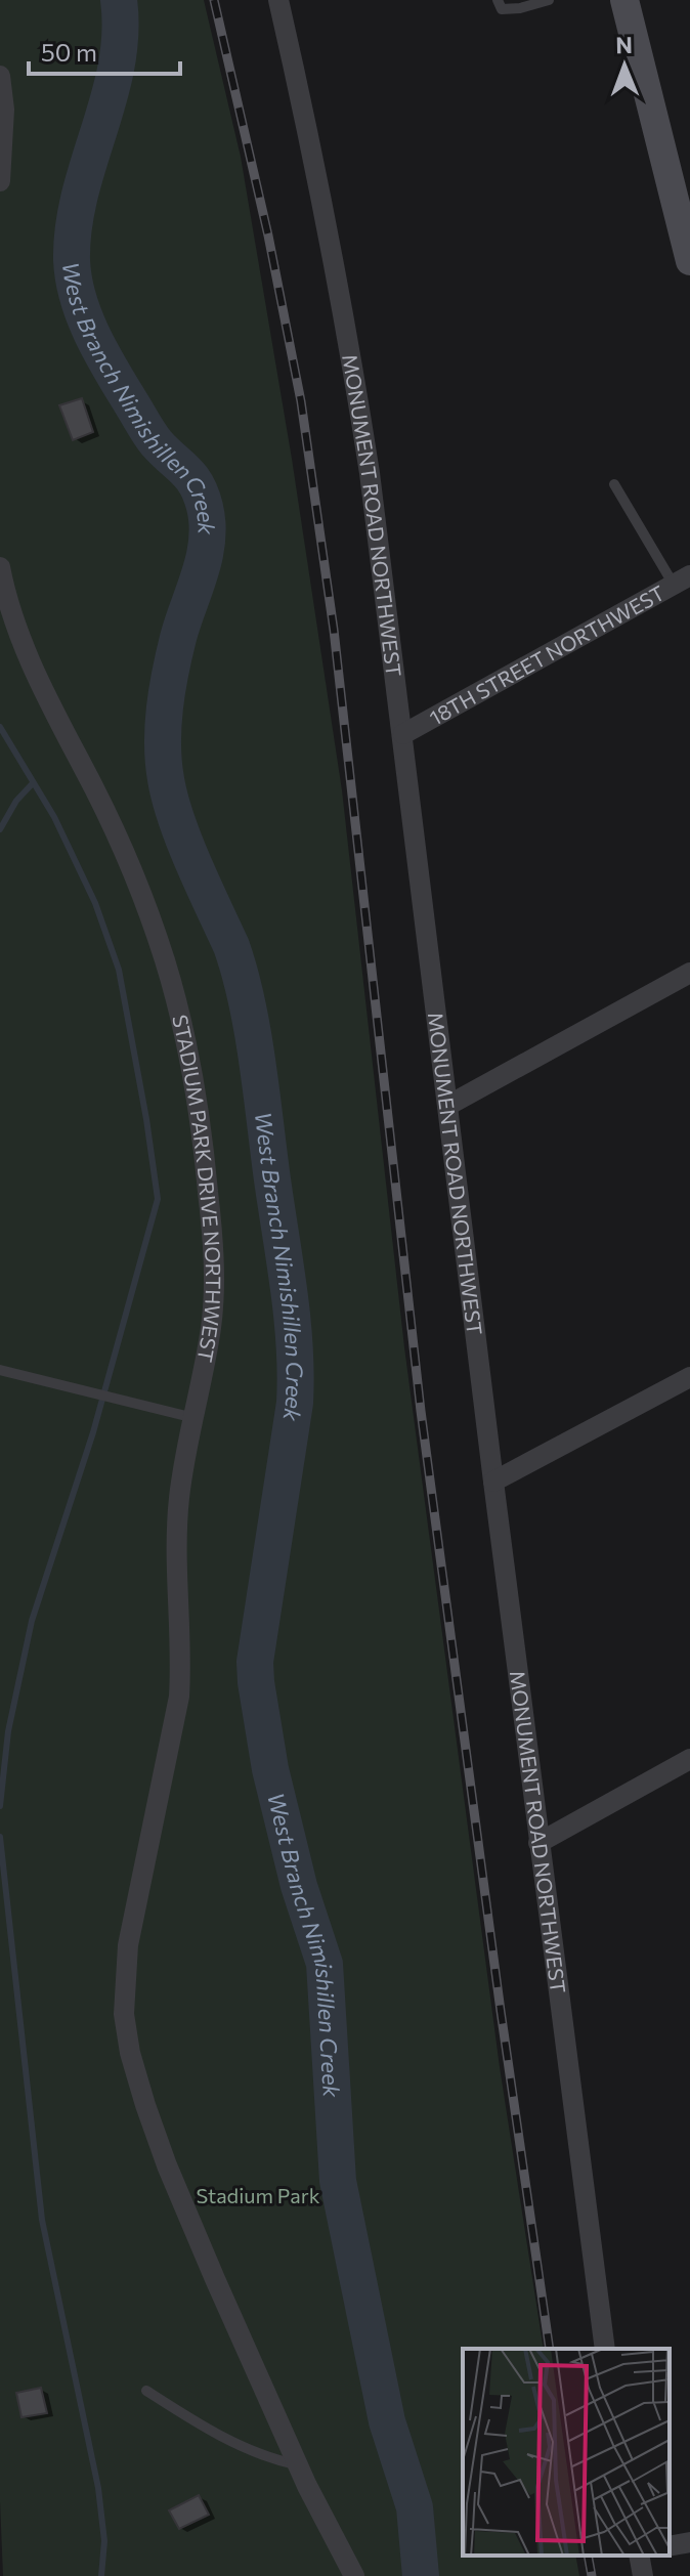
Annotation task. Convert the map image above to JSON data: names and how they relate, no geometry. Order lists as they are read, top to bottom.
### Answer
{
  "streets": {
    "street": ["MONUMENT ROAD NORTHWEST", "18TH STREET NORTHWEST", "STADIUM PARK DRIVE NORTHWEST"]
  },
  "crossings": [
    ["MONUMENT ROAD NORTHWEST", "18TH STREET NORTHWEST"]
  ],
  "water": ["West Branch Nimishillen Creek"],
  "parks": ["Stadium Park"],
  "scale_bar": "50 m",
  "north": "top"
}
